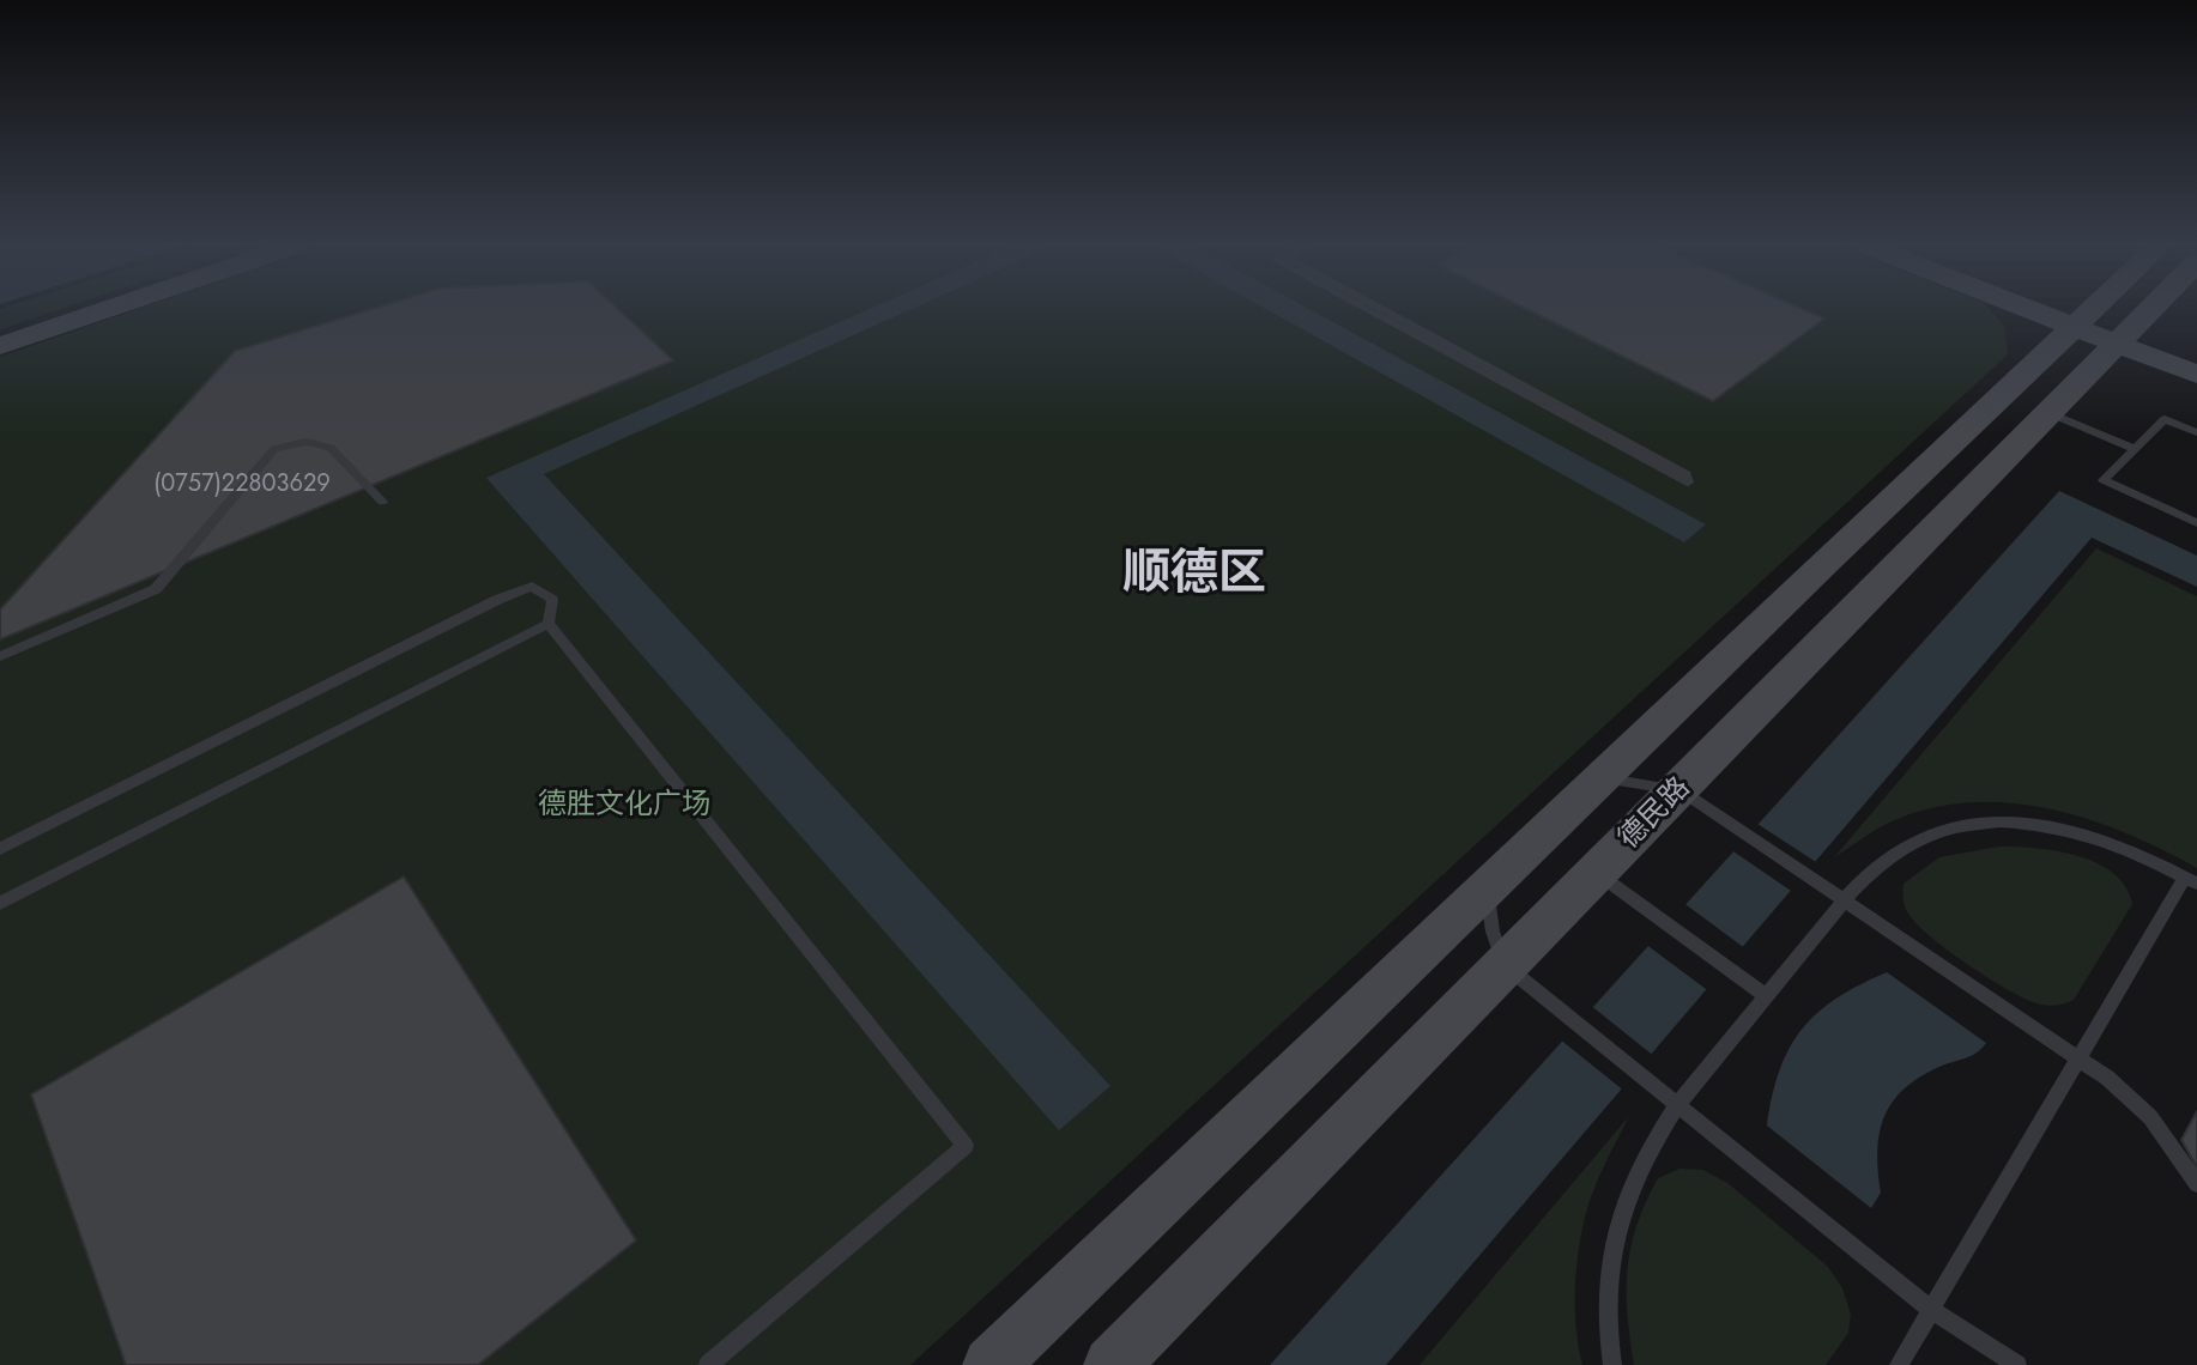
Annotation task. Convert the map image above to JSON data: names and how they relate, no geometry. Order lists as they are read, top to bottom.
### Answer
{
  "streets": {
    "main road": ["德民路"]
  },
  "districts": ["顺德区"],
  "parks": ["德胜文化广场"],
  "house_numbers": ["(0757)22803629"]
}
